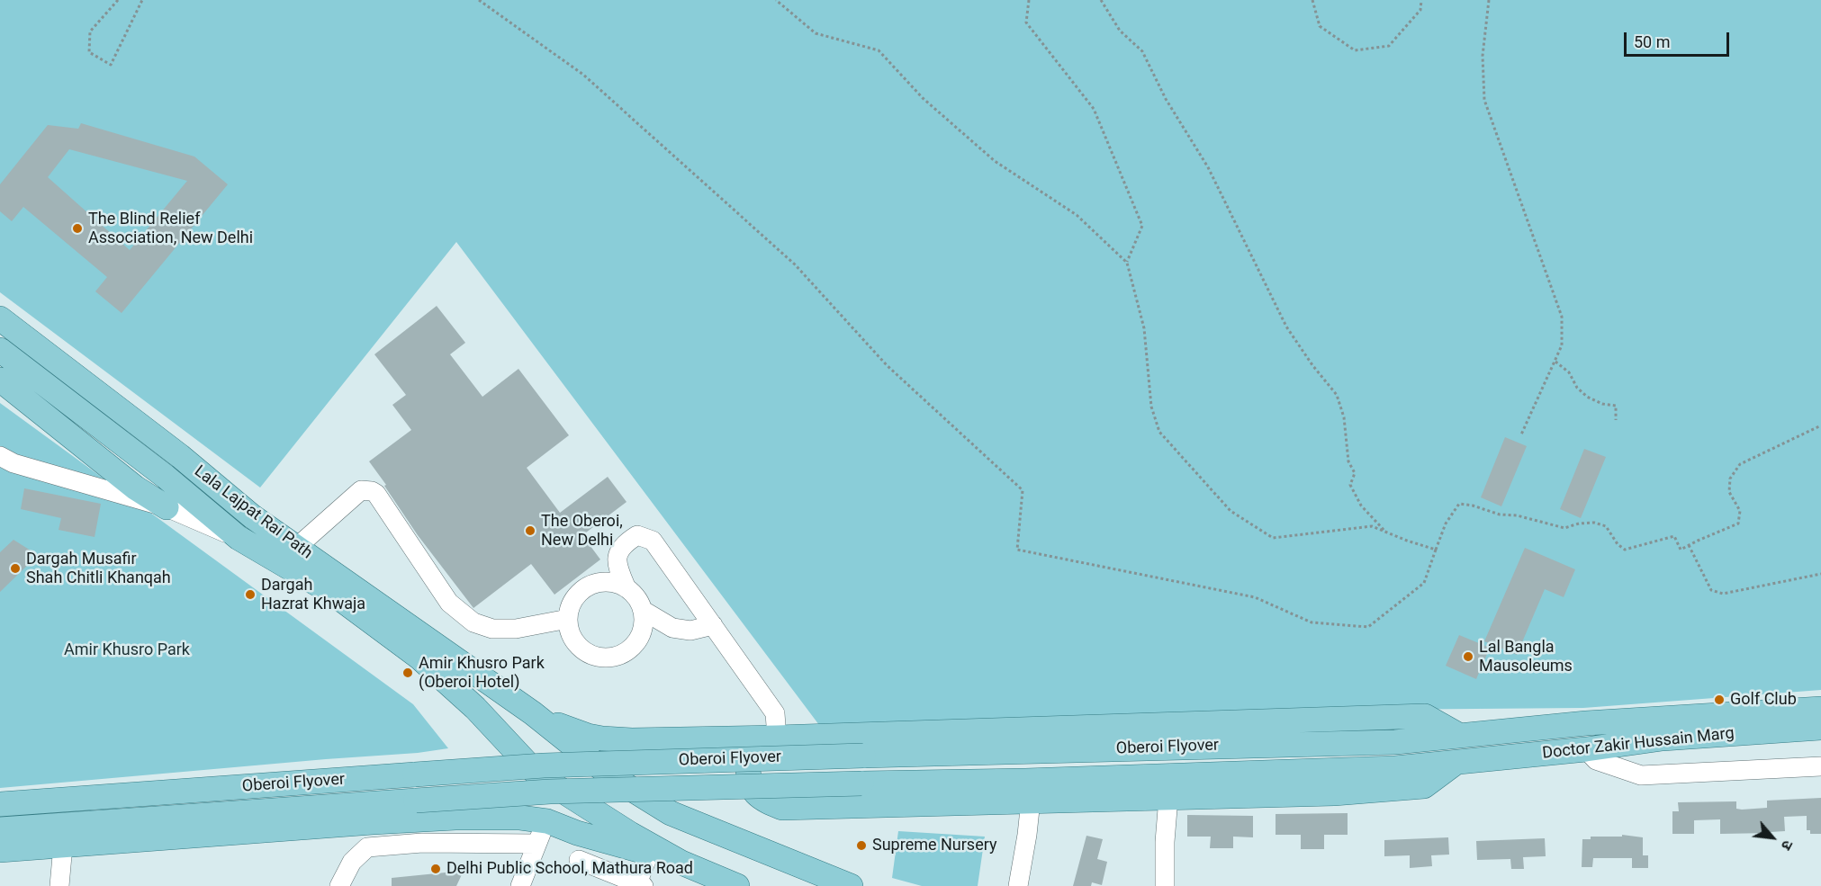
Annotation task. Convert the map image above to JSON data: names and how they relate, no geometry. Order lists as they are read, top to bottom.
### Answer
{
  "streets": {
    "main road": ["Lala Lajpat Rai Path", "Doctor Zakir Hussain Marg", "Oberoi Flyover"]
  },
  "crossings": [
    ["Doctor Zakir Hussain Marg", "Oberoi Flyover"]
  ],
  "parks": ["Amir Khusro Park"],
  "places": [
    "The Blind Relief Association, New Delhi",
    "The Oberoi, New Delhi",
    "Dargah Musafir Shah Chitli Khanqah",
    "Dargah Hazrat Khwaja",
    "Lal Bangla Mausoleums",
    "Amir Khusro Park (Oberoi Hotel)",
    "Golf Club",
    "Supreme Nursery",
    "Delhi Public School, Mathura Road"
  ],
  "scale_bar": "50 m",
  "north": "bottom right"
}
